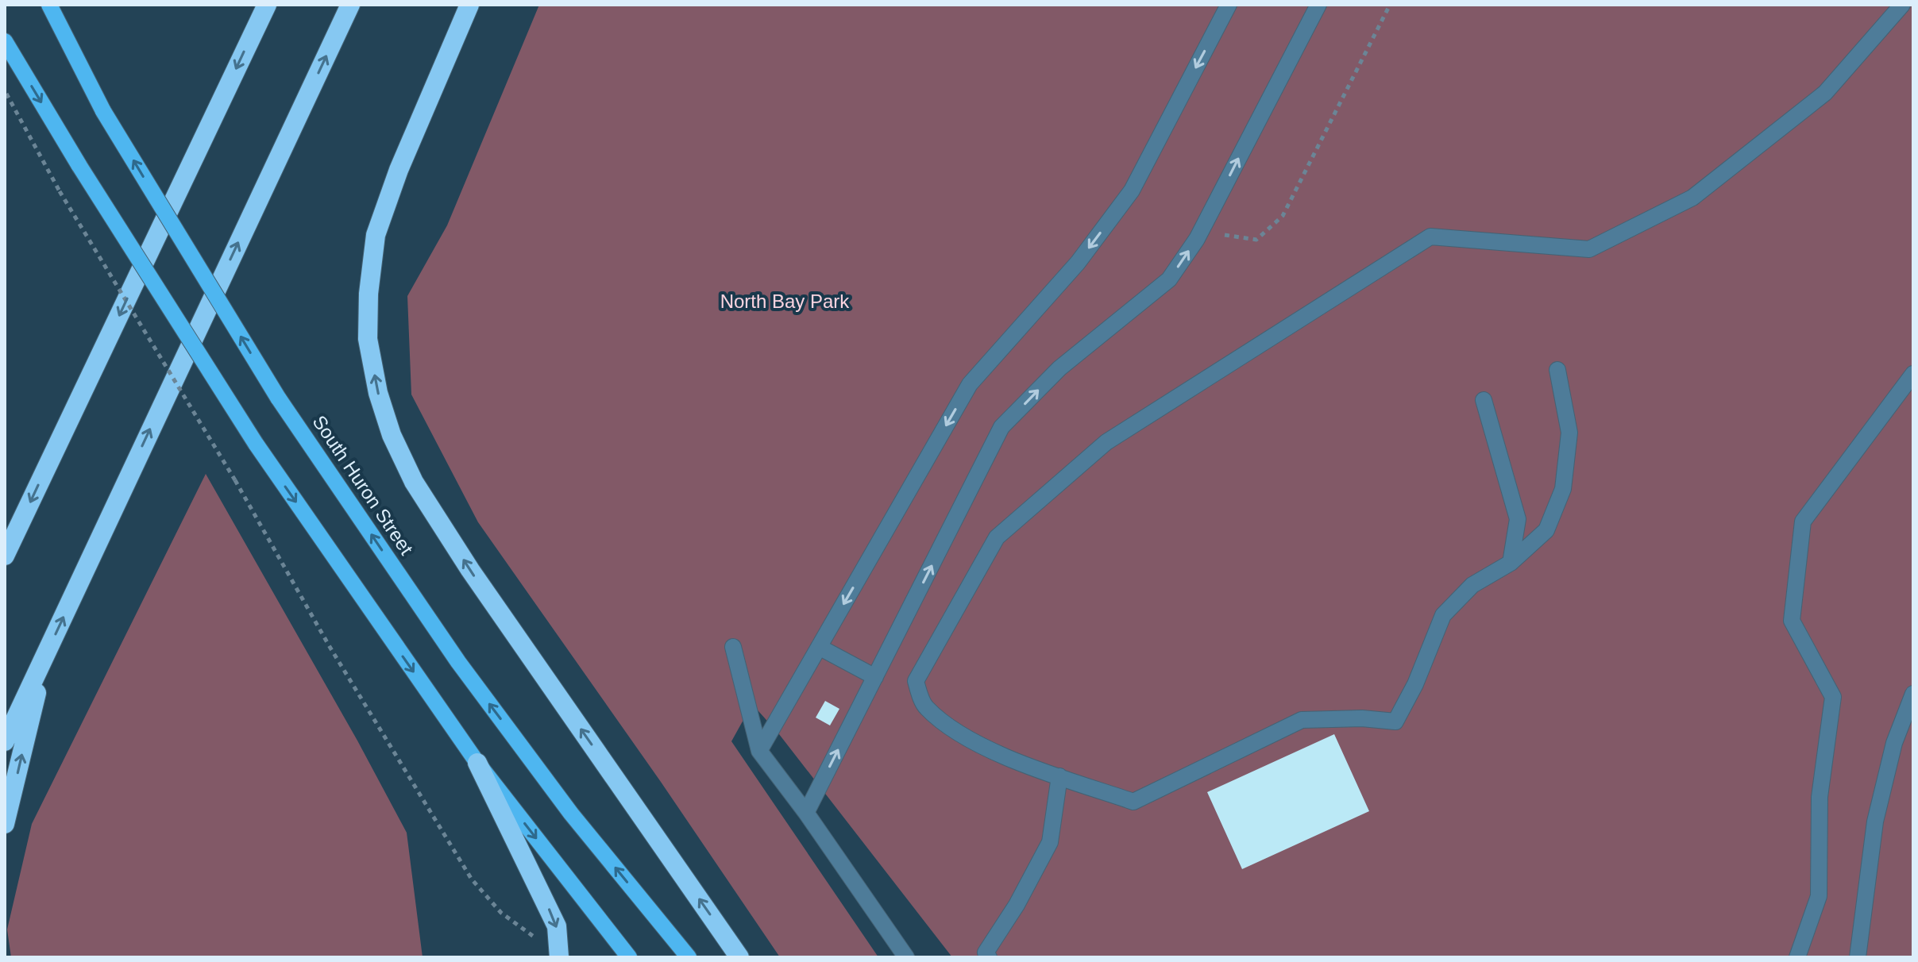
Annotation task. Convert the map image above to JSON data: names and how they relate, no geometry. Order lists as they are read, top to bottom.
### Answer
{
  "streets": {
    "main road": ["South Huron Street"]
  },
  "parks": ["North Bay Park"]
}
